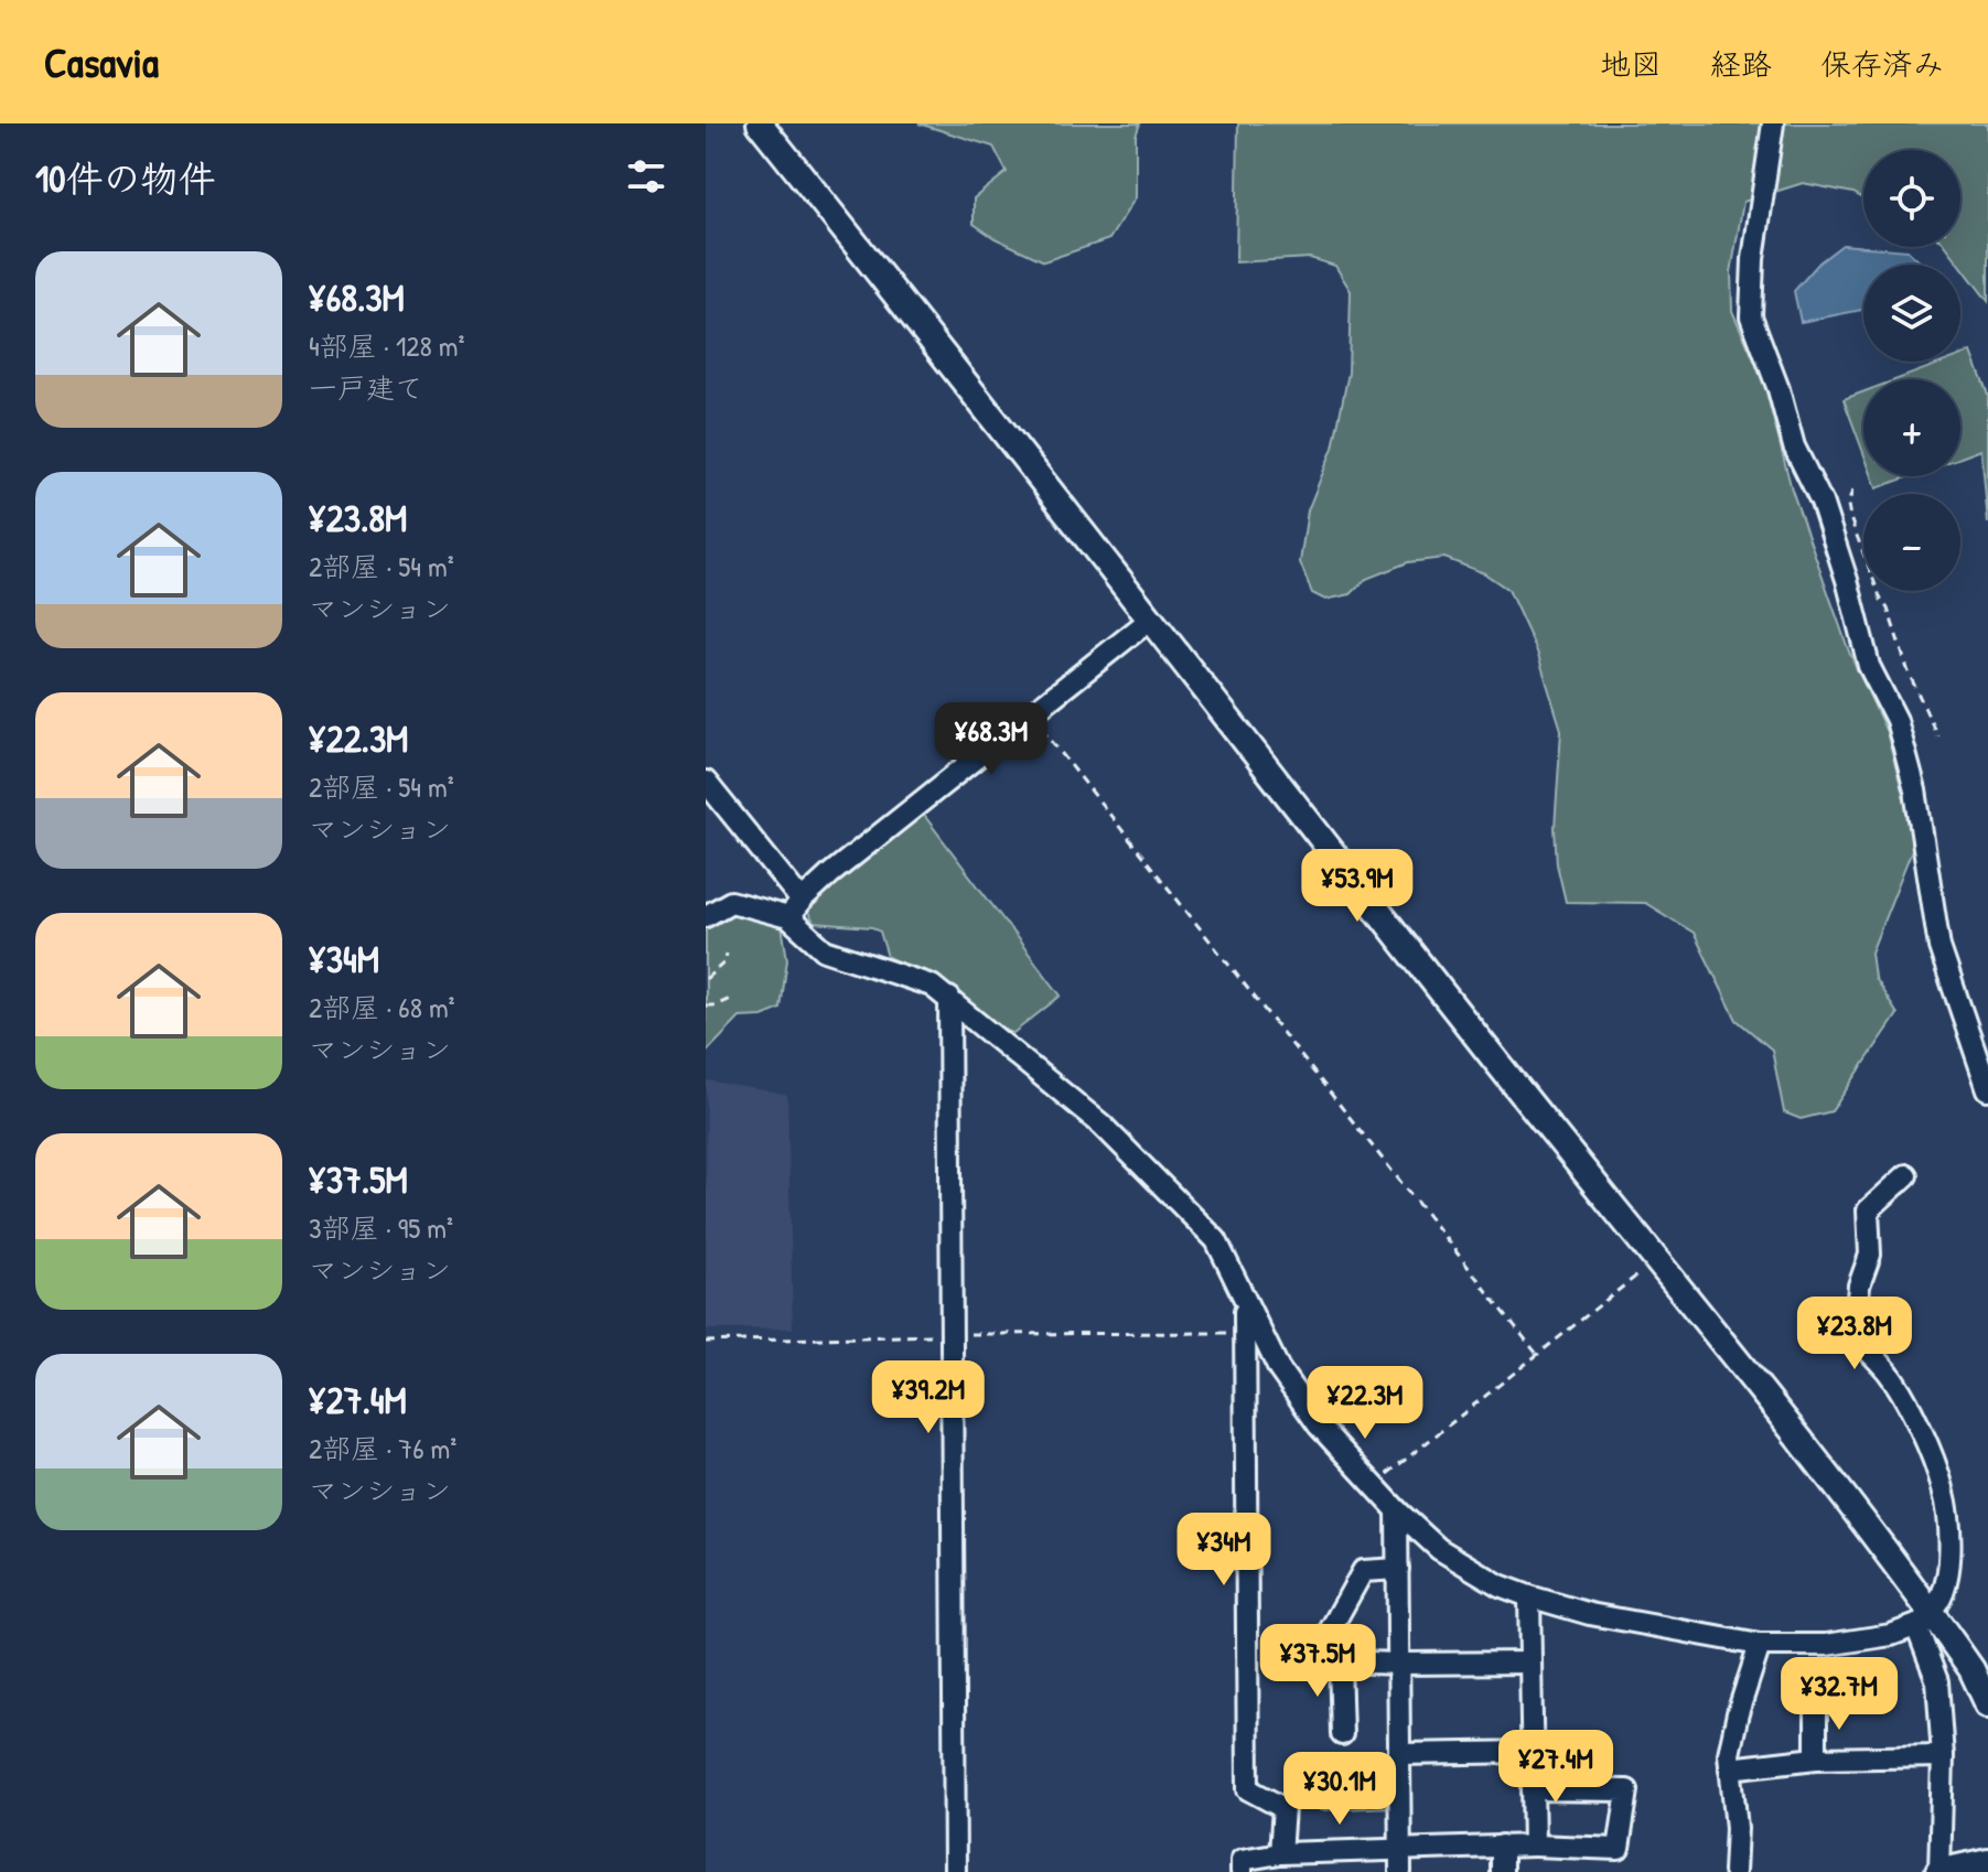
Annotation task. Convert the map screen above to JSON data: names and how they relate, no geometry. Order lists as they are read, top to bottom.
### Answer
{
  "page": {
    "header": "Casavia",
    "nav": ["地図", "経路", "保存済み"],
    "heading": "10件の物件",
    "map_buttons": ["+", "−"],
    "list": [
      {
        "name": "¥68.3M",
        "note": "4部屋 · 128 m² · 一戸建て"
      },
      {
        "name": "¥23.8M",
        "note": "2部屋 · 54 m² · マンション"
      },
      {
        "name": "¥22.3M",
        "note": "2部屋 · 54 m² · マンション"
      },
      {
        "name": "¥34M",
        "note": "2部屋 · 68 m² · マンション"
      },
      {
        "name": "¥37.5M",
        "note": "3部屋 · 95 m² · マンション"
      },
      {
        "name": "¥27.4M",
        "note": "2部屋 · 76 m² · マンション"
      }
    ],
    "price": [
      "¥68.3M",
      "¥53.9M",
      "¥23.8M",
      "¥39.2M",
      "¥22.3M",
      "¥34M",
      "¥37.5M",
      "¥32.7M",
      "¥27.4M",
      "¥30.1M"
    ]
  }
}
